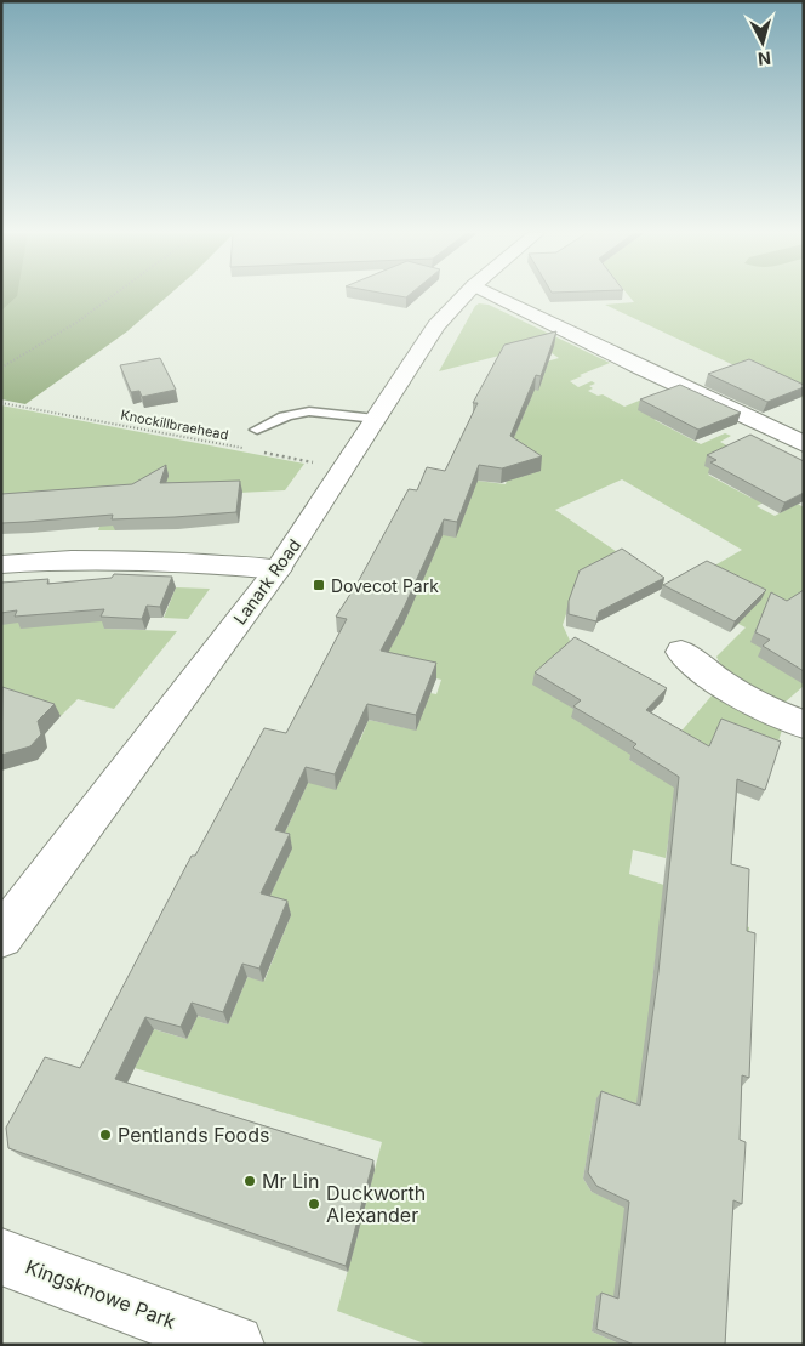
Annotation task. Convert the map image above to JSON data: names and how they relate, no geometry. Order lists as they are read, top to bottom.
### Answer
{
  "streets": {
    "main road": ["Lanark Road", "Kingsknowe Park"],
    "path": ["Knockillbraehead"]
  },
  "places": {
    "transit": ["Dovecot Park"],
    "other": ["Pentlands Foods", "Mr Lin", "Duckworth Alexander"]
  },
  "north": "bottom"
}
